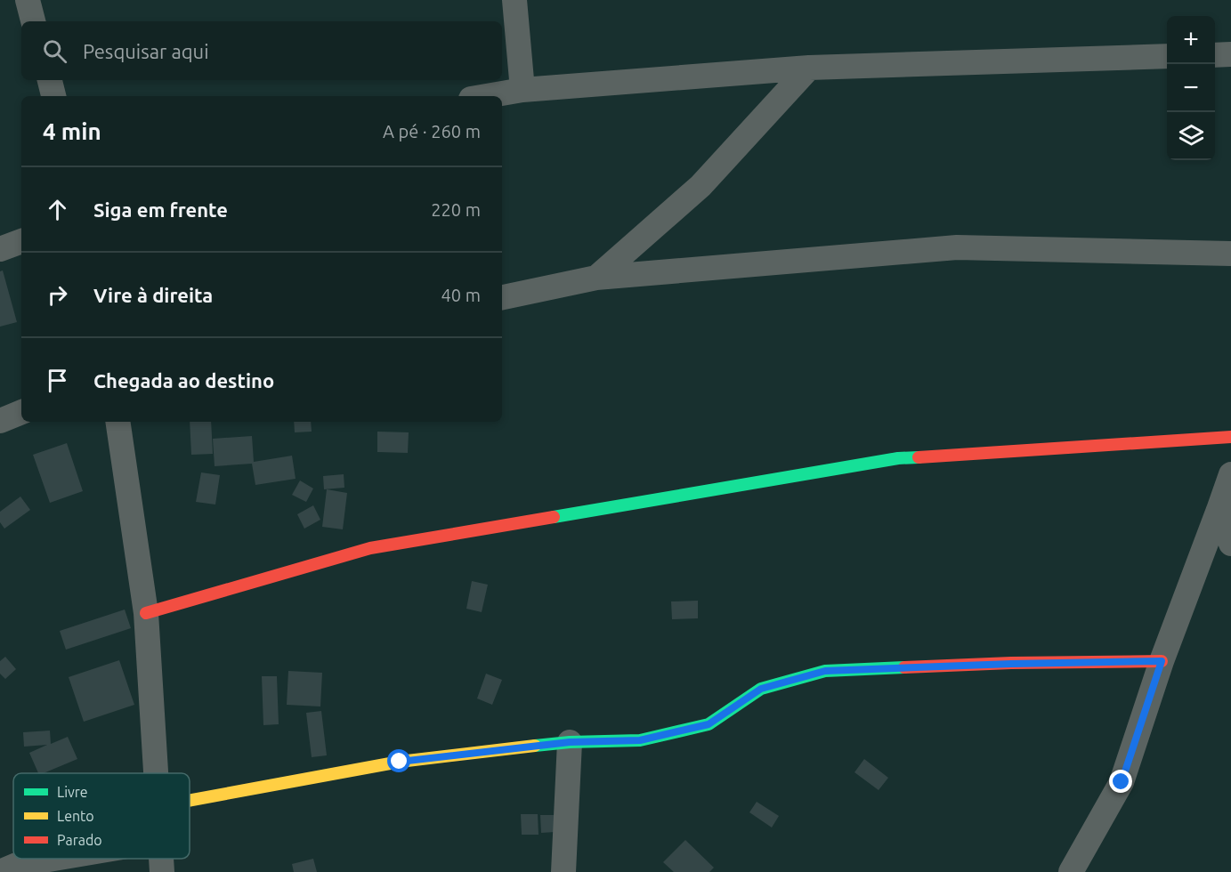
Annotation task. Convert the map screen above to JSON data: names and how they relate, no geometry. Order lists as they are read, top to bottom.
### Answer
{
  "legend": ["Livre", "Lento", "Parado"],
  "page": {
    "map_buttons": ["+", "−"],
    "search": "Pesquisar aqui",
    "heading": ["4 min", "A pé · 260 m"],
    "list": [
      ["Siga em frente", "220 m"],
      ["Vire à direita", "40 m"],
      "Chegada ao destino"
    ]
  }
}
